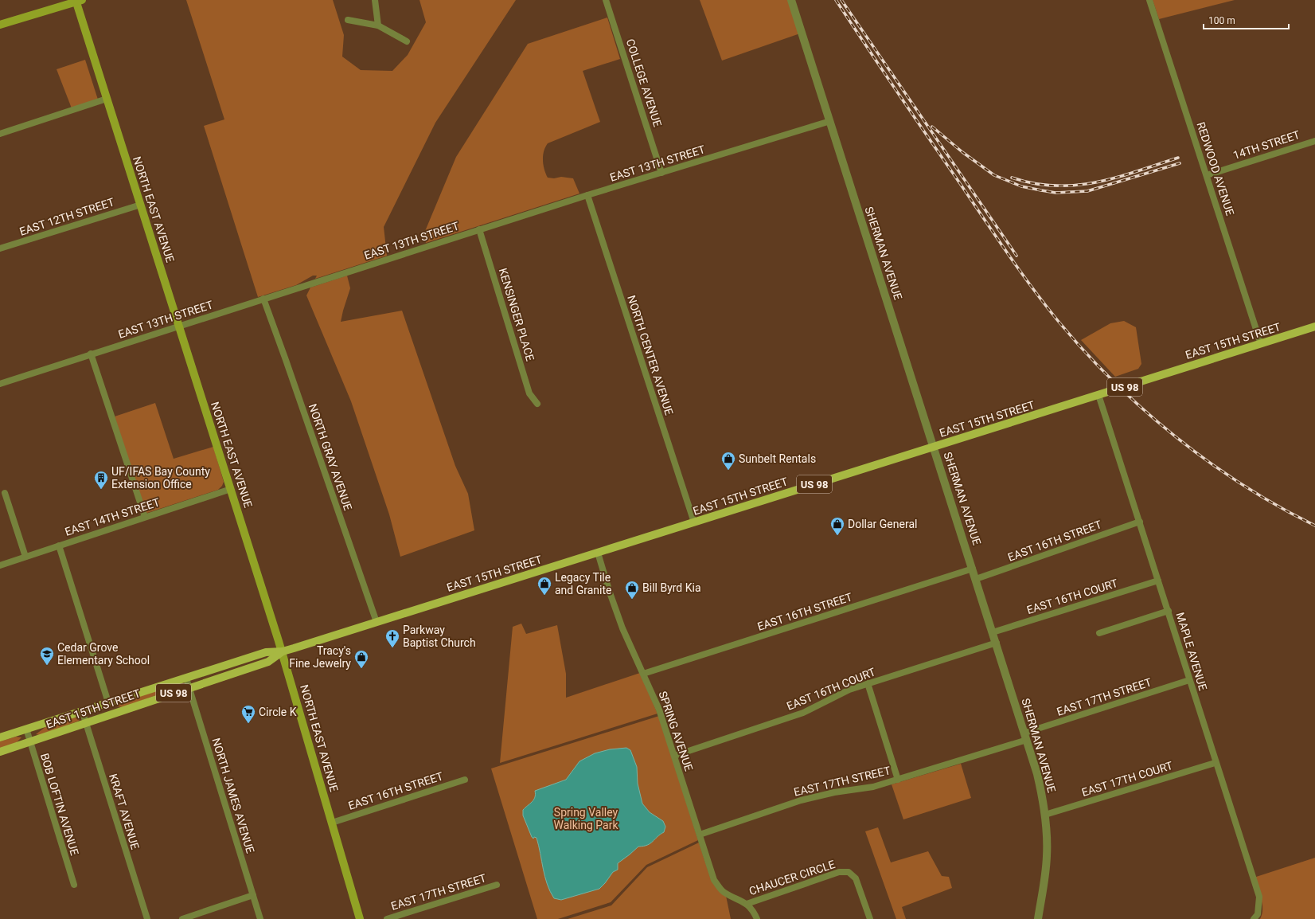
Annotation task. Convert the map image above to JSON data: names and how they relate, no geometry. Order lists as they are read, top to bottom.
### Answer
{
  "streets": {
    "main road": ["NORTH EAST AVENUE", "EAST 15TH STREET", "US 98"],
    "street": [
      "COLLEGE AVENUE",
      "14TH STREET",
      "EAST 13TH STREET",
      "REDWOOD AVENUE",
      "EAST 12TH STREET",
      "SHERMAN AVENUE",
      "KENSINGER PLACE",
      "NORTH CENTER AVENUE",
      "NORTH GRAY AVENUE",
      "EAST 14TH STREET",
      "EAST 16TH STREET",
      "EAST 16TH COURT",
      "MAPLE AVENUE",
      "EAST 17TH STREET",
      "SPRING AVENUE",
      "EAST 17TH COURT",
      "NORTH JAMES AVENUE",
      "BOB LOFTIN AVENUE",
      "KRAFT AVENUE",
      "CHAUCER CIRCLE"
    ]
  },
  "crossings": [
    ["COLLEGE AVENUE", "EAST 13TH STREET"],
    ["14TH STREET", "REDWOOD AVENUE"],
    ["EAST 13TH STREET", "NORTH EAST AVENUE"],
    ["EAST 13TH STREET", "SHERMAN AVENUE"],
    ["EAST 13TH STREET", "KENSINGER PLACE"],
    ["EAST 13TH STREET", "NORTH CENTER AVENUE"],
    ["EAST 13TH STREET", "NORTH GRAY AVENUE"],
    ["REDWOOD AVENUE", "EAST 15TH STREET"],
    ["NORTH EAST AVENUE", "EAST 12TH STREET"],
    ["NORTH EAST AVENUE", "EAST 15TH STREET"],
    ["NORTH EAST AVENUE", "EAST 14TH STREET"],
    ["NORTH EAST AVENUE", "EAST 16TH STREET"],
    ["SHERMAN AVENUE", "EAST 15TH STREET"],
    ["SHERMAN AVENUE", "EAST 16TH STREET"],
    ["SHERMAN AVENUE", "EAST 16TH COURT"],
    ["SHERMAN AVENUE", "EAST 17TH STREET"],
    ["SHERMAN AVENUE", "EAST 17TH COURT"],
    ["EAST 15TH STREET", "NORTH CENTER AVENUE"],
    ["EAST 15TH STREET", "NORTH GRAY AVENUE"],
    ["EAST 15TH STREET", "MAPLE AVENUE"],
    ["EAST 15TH STREET", "SPRING AVENUE"],
    ["EAST 15TH STREET", "NORTH JAMES AVENUE"],
    ["EAST 15TH STREET", "BOB LOFTIN AVENUE"],
    ["EAST 15TH STREET", "KRAFT AVENUE"],
    ["EAST 16TH STREET", "MAPLE AVENUE"],
    ["EAST 16TH STREET", "SPRING AVENUE"],
    ["EAST 16TH COURT", "MAPLE AVENUE"],
    ["EAST 16TH COURT", "SPRING AVENUE"],
    ["MAPLE AVENUE", "EAST 17TH STREET"],
    ["MAPLE AVENUE", "EAST 17TH COURT"],
    ["EAST 17TH STREET", "SPRING AVENUE"],
    ["SPRING AVENUE", "CHAUCER CIRCLE"]
  ],
  "parks": ["Spring Valley Walking Park"],
  "places": {
    "shop": [
      "Sunbelt Rentals",
      "Dollar General",
      "Legacy Tile and Granite",
      "Bill Byrd Kia",
      "Tracy's Fine Jewelry"
    ],
    "building": ["UF/IFAS Bay County Extension Office"],
    "church": ["Parkway Baptist Church"],
    "school or university": ["Cedar Grove Elementary School"],
    "supermarket": ["Circle K"]
  },
  "scale_bar": "100 m"
}
